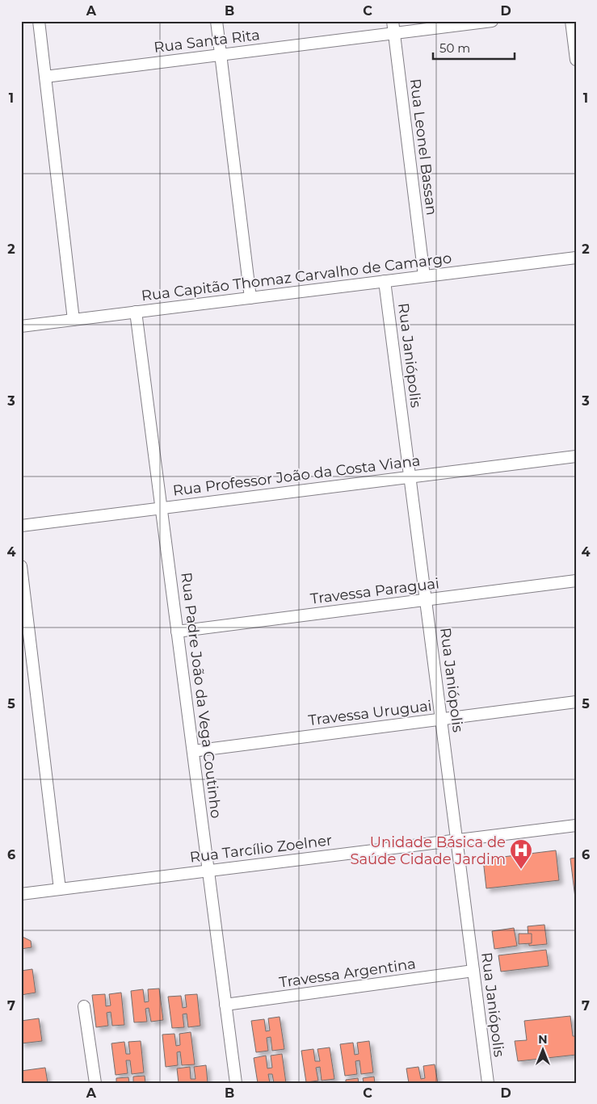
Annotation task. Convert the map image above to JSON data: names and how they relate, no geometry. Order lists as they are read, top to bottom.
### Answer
{
  "streets": {
    "street": [
      "Rua Santa Rita",
      "Rua Leonel Bassan",
      "Rua Capitão Thomaz Carvalho de Camargo",
      "Rua Janiópolis",
      "Rua Professor João da Costa Viana",
      "Travessa Paraguai",
      "Rua Padre João da Vega Coutinho",
      "Travessa Uruguai",
      "Rua Tarcílio Zoelner",
      "Travessa Argentina"
    ]
  },
  "crossings": [
    ["Rua Santa Rita", "Rua Leonel Bassan"],
    ["Rua Leonel Bassan", "Rua Capitão Thomaz Carvalho de Camargo"],
    ["Rua Capitão Thomaz Carvalho de Camargo", "Rua Janiópolis"],
    ["Rua Capitão Thomaz Carvalho de Camargo", "Rua Padre João da Vega Coutinho"],
    ["Rua Janiópolis", "Rua Professor João da Costa Viana"],
    ["Rua Janiópolis", "Travessa Paraguai"],
    ["Rua Janiópolis", "Travessa Uruguai"],
    ["Rua Janiópolis", "Rua Tarcílio Zoelner"],
    ["Rua Janiópolis", "Travessa Argentina"],
    ["Rua Professor João da Costa Viana", "Rua Padre João da Vega Coutinho"],
    ["Travessa Paraguai", "Rua Padre João da Vega Coutinho"],
    ["Rua Padre João da Vega Coutinho", "Travessa Uruguai"],
    ["Rua Padre João da Vega Coutinho", "Rua Tarcílio Zoelner"],
    ["Rua Padre João da Vega Coutinho", "Travessa Argentina"]
  ],
  "places": {
    "hospital": ["Unidade Básica de Saúde Cidade Jardim"]
  },
  "scale_bar": "50 m",
  "north": "top",
  "grid": {
    "columns": [
      "A",
      "B",
      "C",
      "D"
    ],
    "rows": [
      "1",
      "2",
      "3",
      "4",
      "5",
      "6",
      "7"
    ]
  }
}
